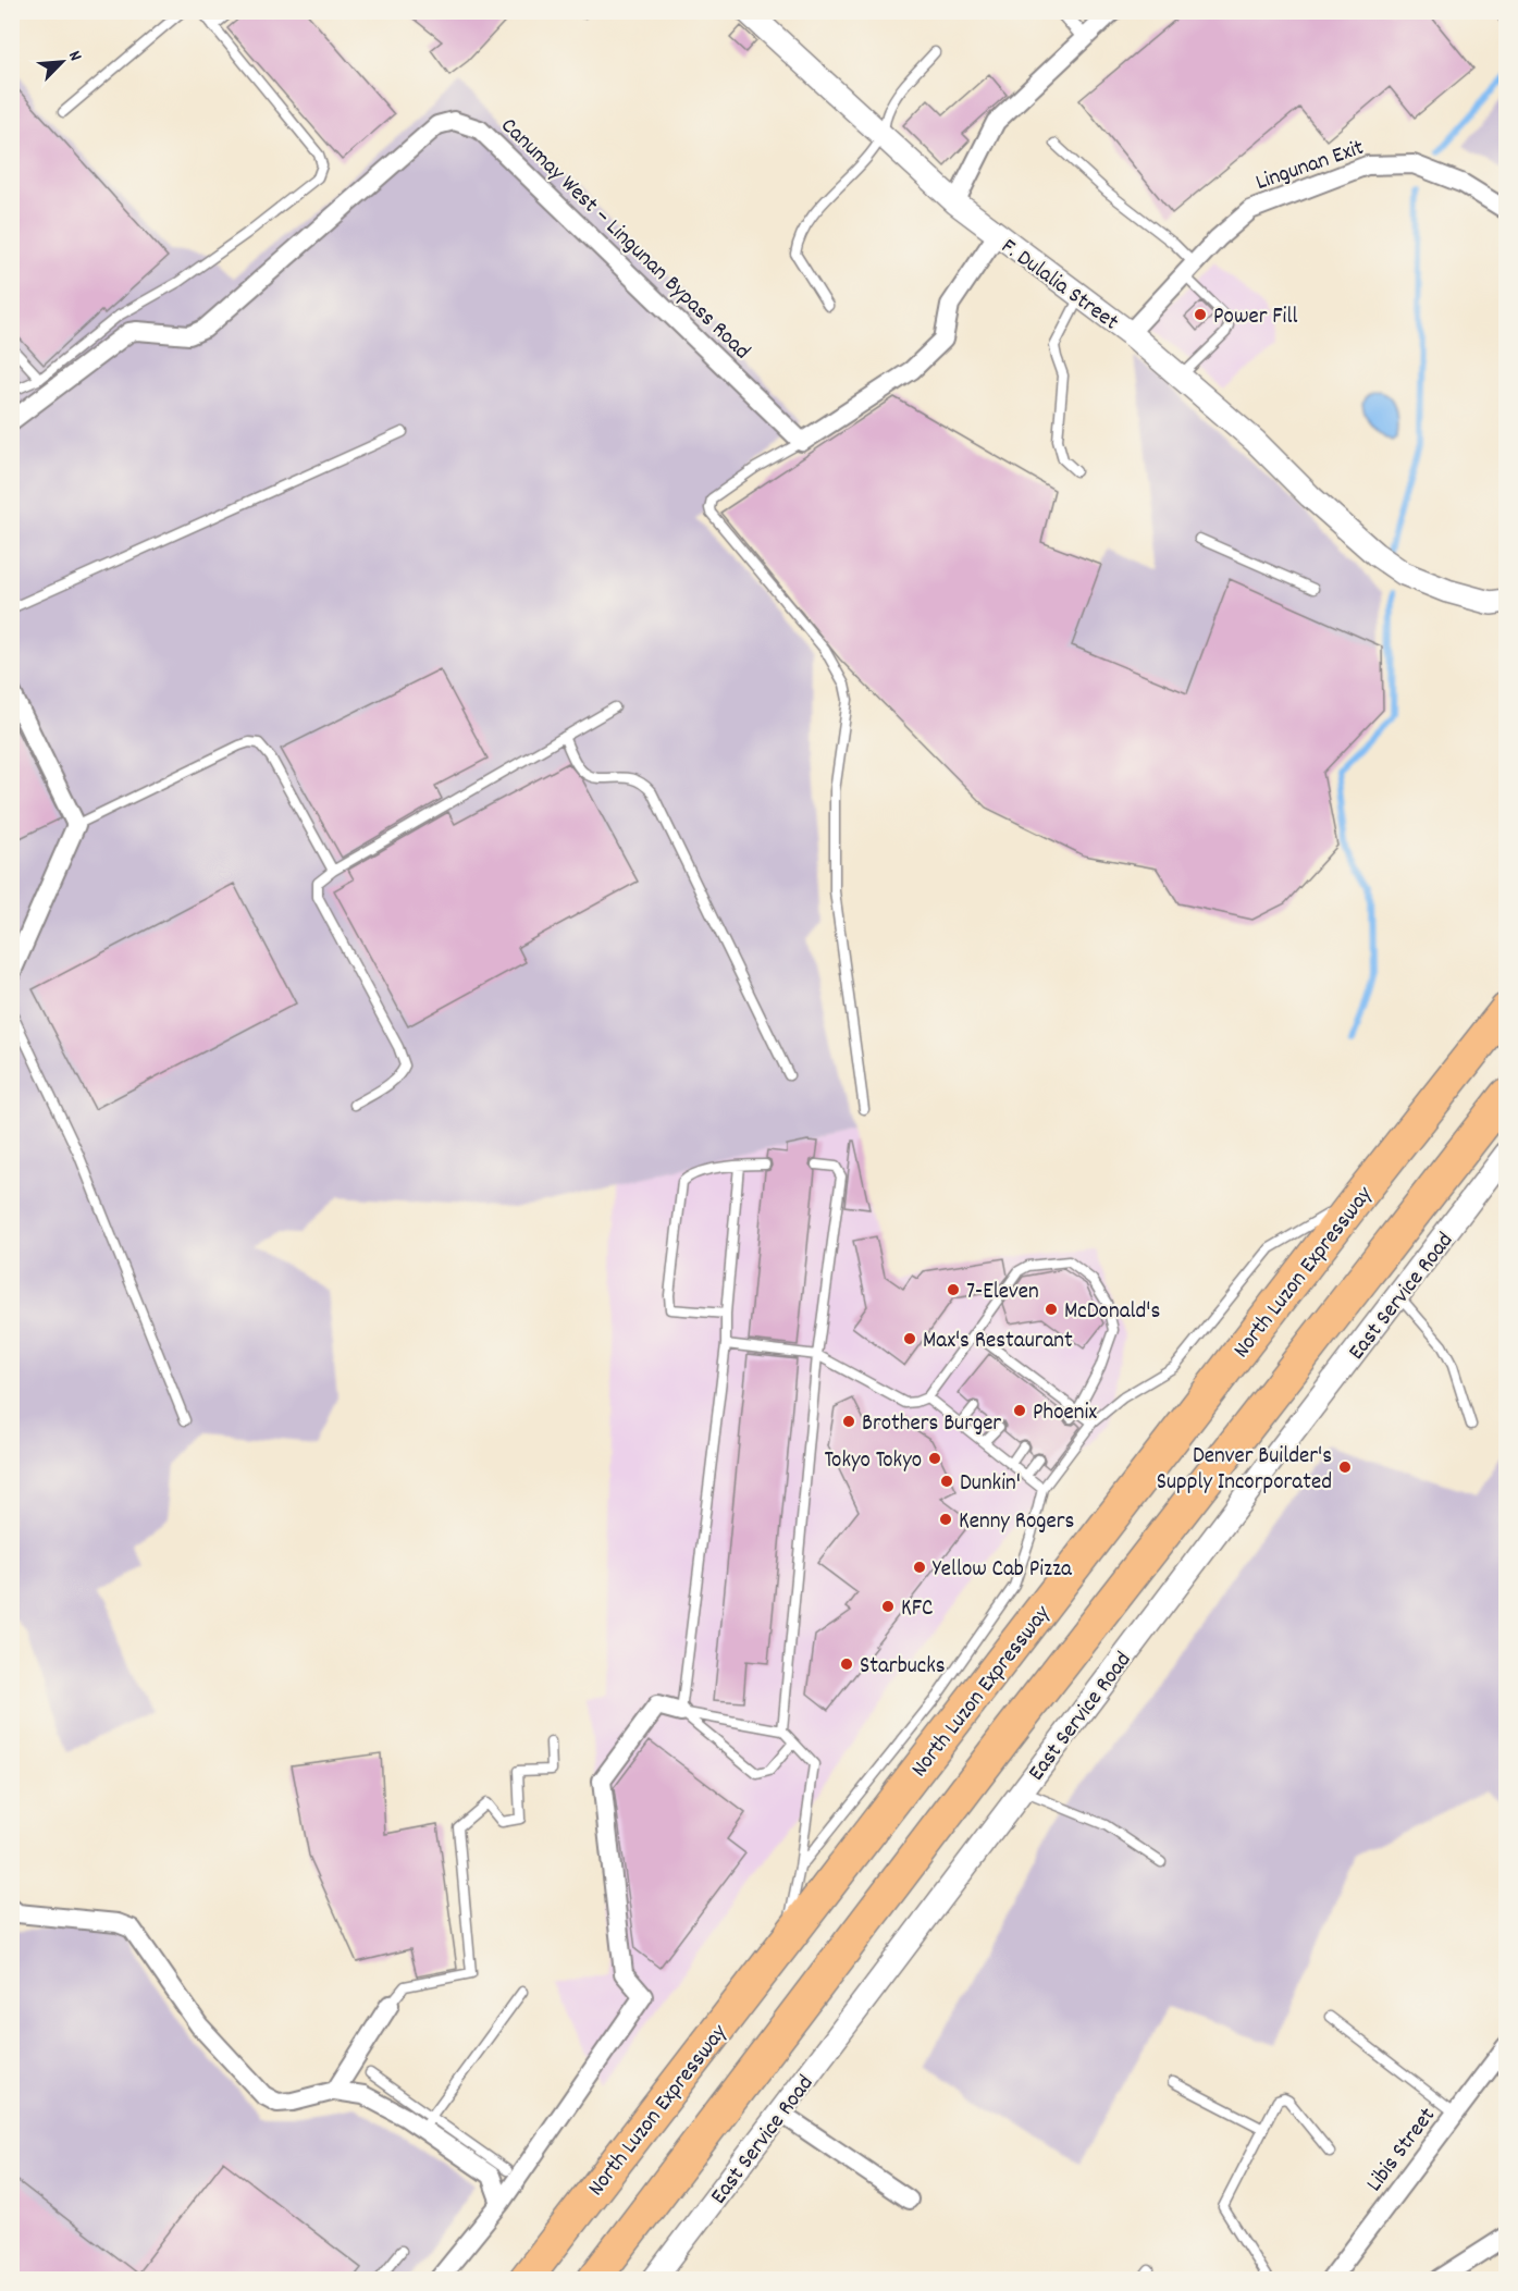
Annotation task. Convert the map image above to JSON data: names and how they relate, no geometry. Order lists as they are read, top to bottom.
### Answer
{
  "streets": {
    "highway": ["North Luzon Expressway"],
    "street": [
      "Lingunan Exit",
      "Canumay West – Lingunan Bypass Road",
      "F. Dulalia Street",
      "East Service Road",
      "Libis Street"
    ]
  },
  "crossings": [
    ["Lingunan Exit", "F. Dulalia Street"]
  ],
  "places": [
    "Power Fill",
    "7-Eleven",
    "McDonald's",
    "Max's Restaurant",
    "Phoenix",
    "Brothers Burger",
    "Tokyo Tokyo",
    "Denver Builder's Supply Incorporated",
    "Dunkin'",
    "Kenny Rogers",
    "Yellow Cab Pizza",
    "KFC",
    "Starbucks"
  ],
  "north": "top right"
}
